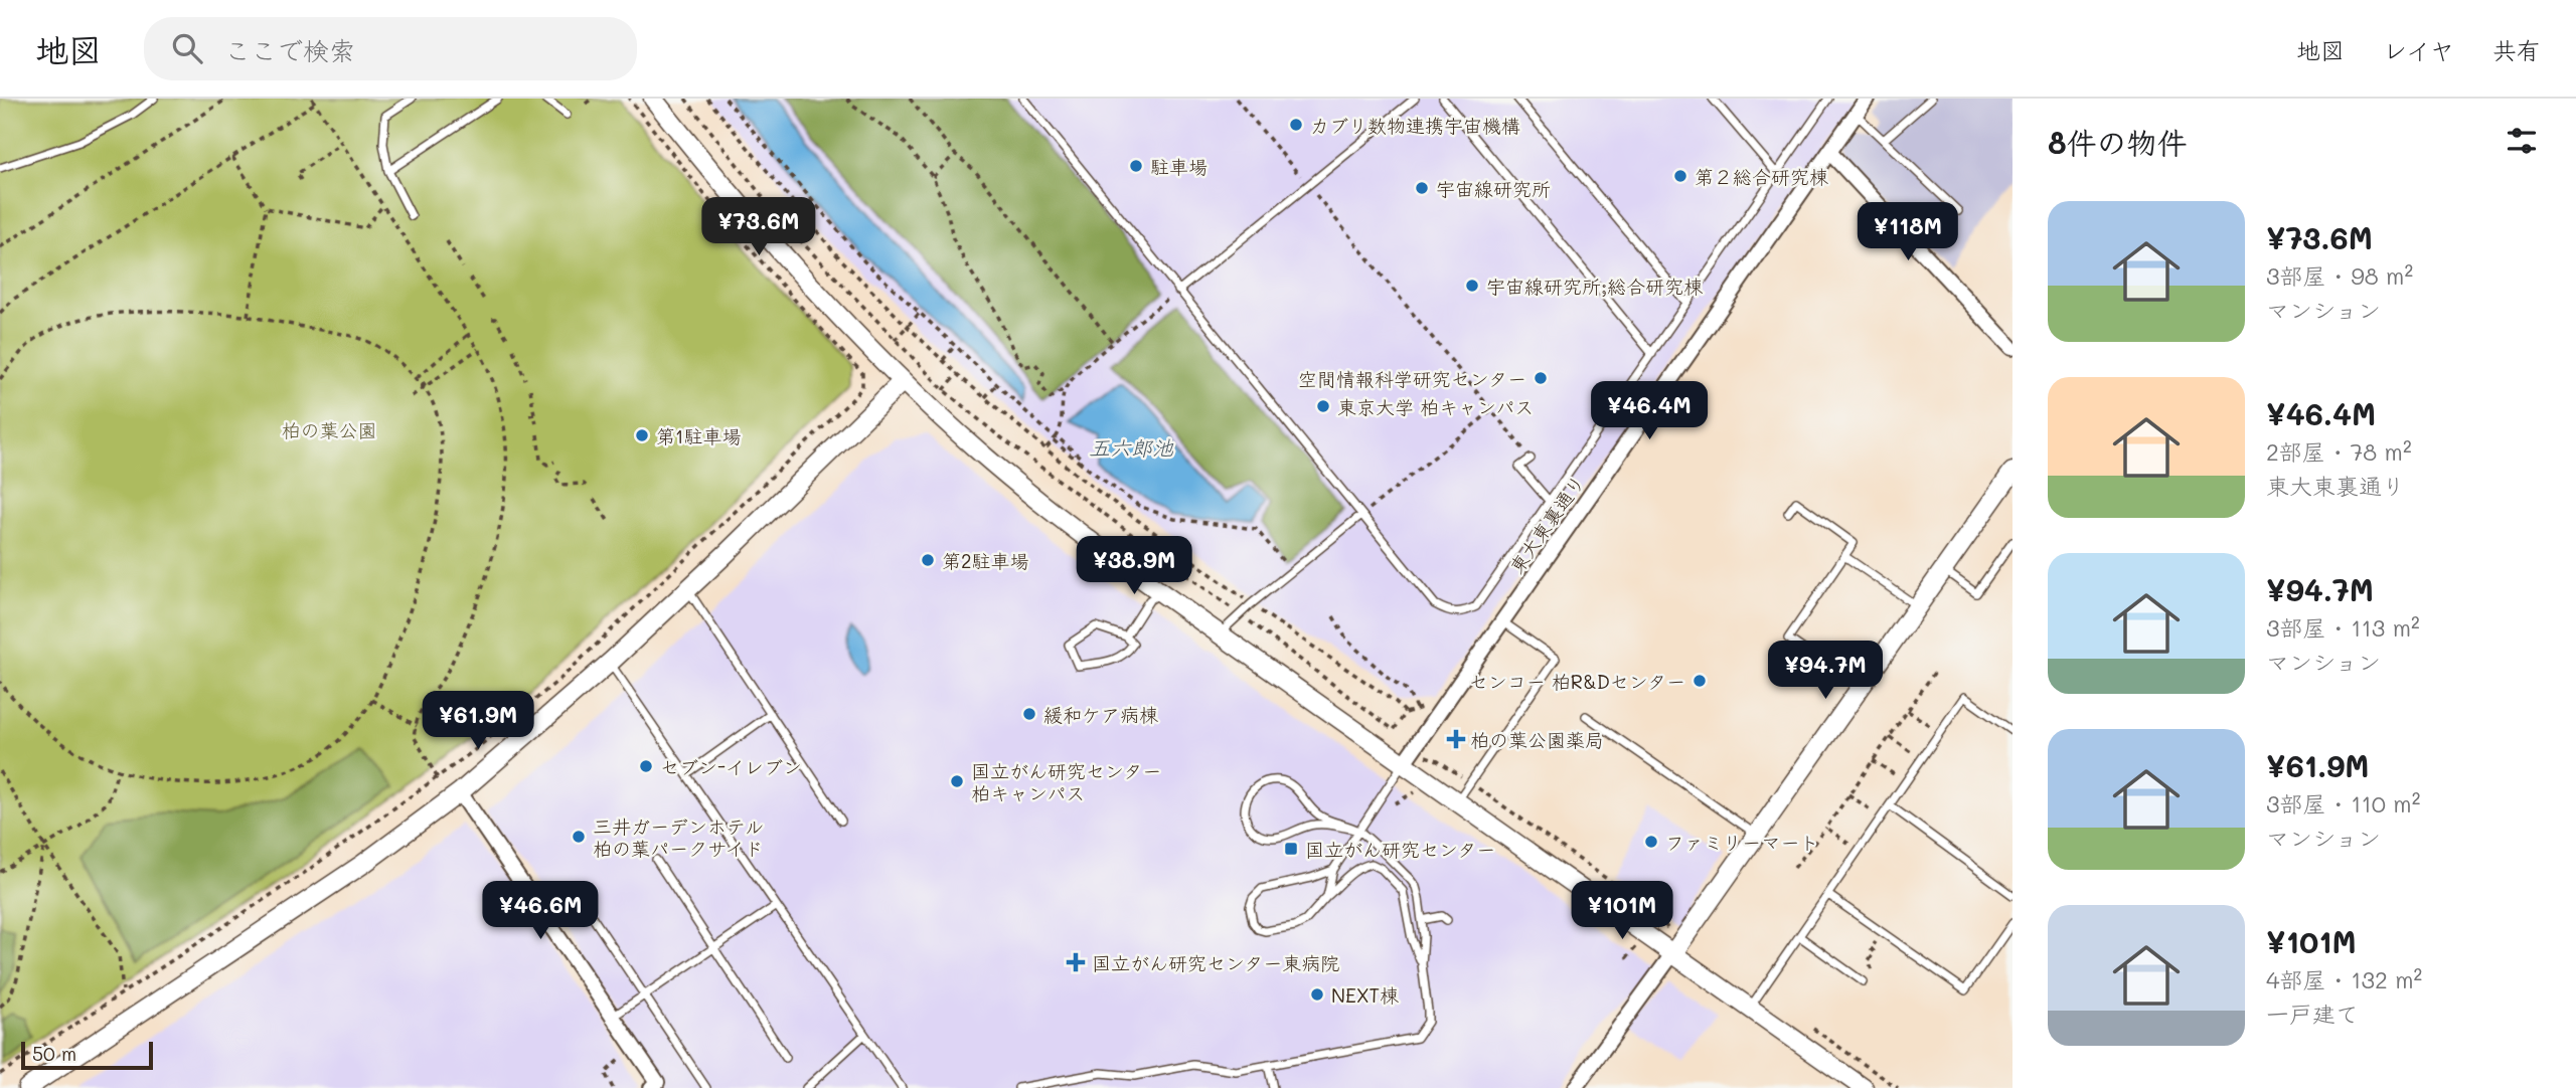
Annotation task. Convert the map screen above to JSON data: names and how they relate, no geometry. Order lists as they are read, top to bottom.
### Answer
{
  "streets": {
    "street": ["東大東裏通り"]
  },
  "water": ["五六郎池"],
  "parks": ["柏の葉公園"],
  "places": {
    "other": [
      "カブリ数物連携宇宙機構",
      "駐車場",
      "第２総合研究棟",
      "宇宙線研究所",
      "宇宙線研究所;総合研究棟",
      "空間情報科学研究センター",
      "東京大学 柏キャンパス",
      "第1駐車場",
      "第2駐車場",
      "センコー 柏R&Dセンター",
      "緩和ケア病棟",
      "セブン-イレブン",
      "国立がん研究センター 柏キャンパス",
      "三井ガーデンホテル 柏の葉パークサイド",
      "ファミリーマート",
      "NEXT棟"
    ],
    "health": ["柏の葉公園薬局", "国立がん研究センター東病院"],
    "transit": ["国立がん研究センター"]
  },
  "scale_bar": "50 m",
  "page": {
    "header": "地図",
    "search": "ここで検索",
    "nav": ["地図", "レイヤ", "共有"],
    "heading": "8件の物件",
    "list": [
      {
        "name": "¥73.6M",
        "note": "3部屋 · 98 m² · マンション"
      },
      {
        "name": "¥46.4M",
        "note": "2部屋 · 78 m² · 東大東裏通り"
      },
      {
        "name": "¥94.7M",
        "note": "3部屋 · 113 m² · マンション"
      },
      {
        "name": "¥61.9M",
        "note": "3部屋 · 110 m² · マンション"
      },
      {
        "name": "¥101M",
        "note": "4部屋 · 132 m² · 一戸建て"
      }
    ],
    "price": [
      "¥73.6M",
      "¥118M",
      "¥46.4M",
      "¥38.9M",
      "¥94.7M",
      "¥61.9M",
      "¥46.6M",
      "¥101M"
    ],
    "scale": "50 m"
  }
}
